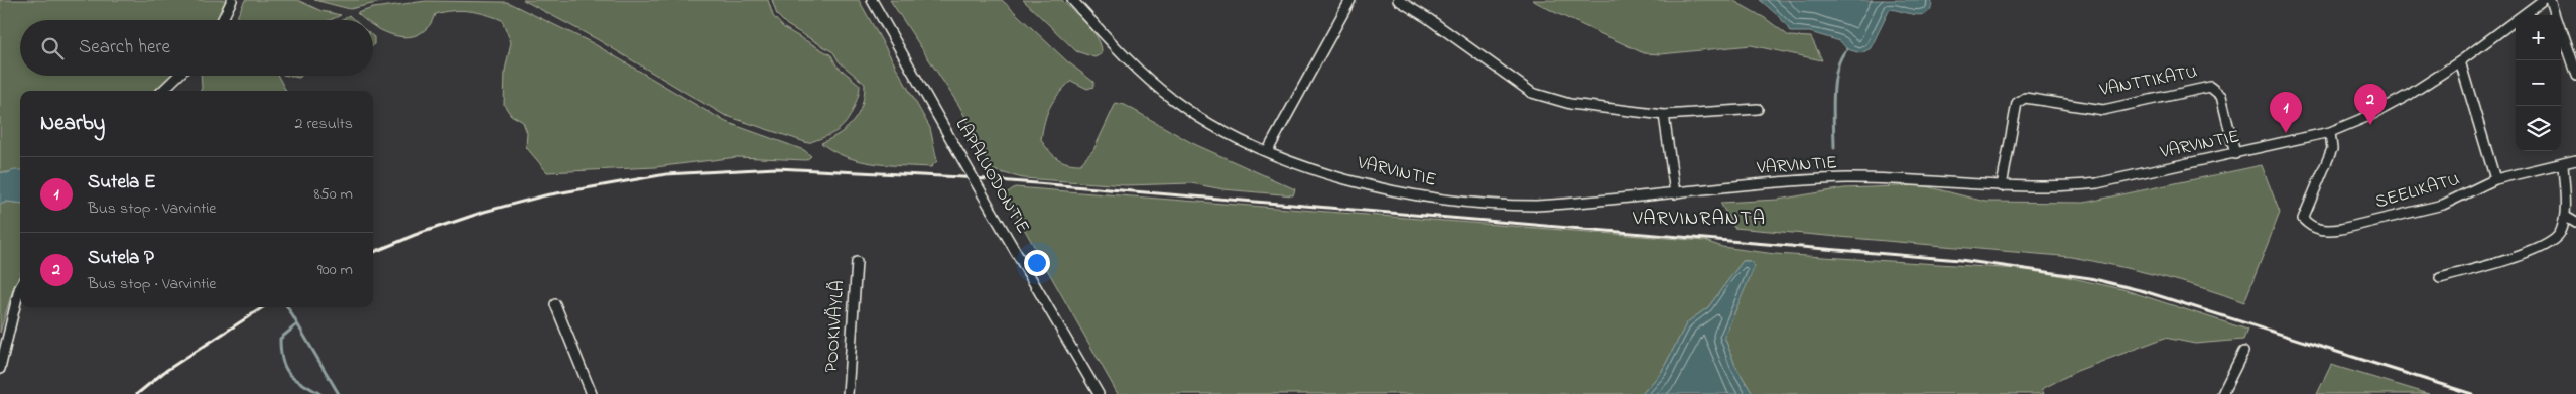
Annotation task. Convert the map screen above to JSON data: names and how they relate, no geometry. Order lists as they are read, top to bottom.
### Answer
{
  "streets": {
    "street": [
      "VANTTIKATU",
      "VARVINTIE",
      "LAPALUODONTIE",
      "SEELIKATU",
      "POOKIVÄYLÄ"
    ]
  },
  "crossings": [
    ["VANTTIKATU", "VARVINTIE"],
    ["VARVINTIE", "SEELIKATU"]
  ],
  "districts": ["VARVINRANTA"],
  "page": {
    "map_buttons": ["+", "−"],
    "search": "Search here",
    "pins": ["2", "1"],
    "heading": ["Nearby", "2 results"],
    "list": [
      {
        "mark": "1",
        "name": "Sutela E",
        "note": "Bus stop · Varvintie",
        "value": "850 m"
      },
      {
        "mark": "2",
        "name": "Sutela P",
        "note": "Bus stop · Varvintie",
        "value": "900 m"
      }
    ]
  }
}
